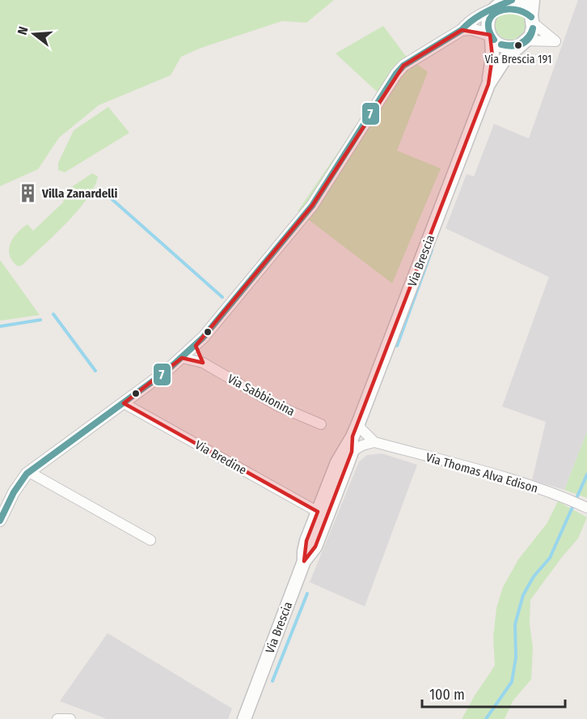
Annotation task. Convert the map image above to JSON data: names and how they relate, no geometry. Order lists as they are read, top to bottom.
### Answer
{
  "streets": {
    "main road": ["Via Brescia"],
    "street": ["Via Sabbionina", "Via Bredine", "Via Thomas Alva Edison"]
  },
  "crossings": [
    ["Via Brescia", "Via Bredine"]
  ],
  "places": {
    "other": ["Via Brescia 191"],
    "building": ["Villa Zanardelli"]
  },
  "lines": ["transit line 7"],
  "scale_bar": "100 m",
  "north": "left"
}
